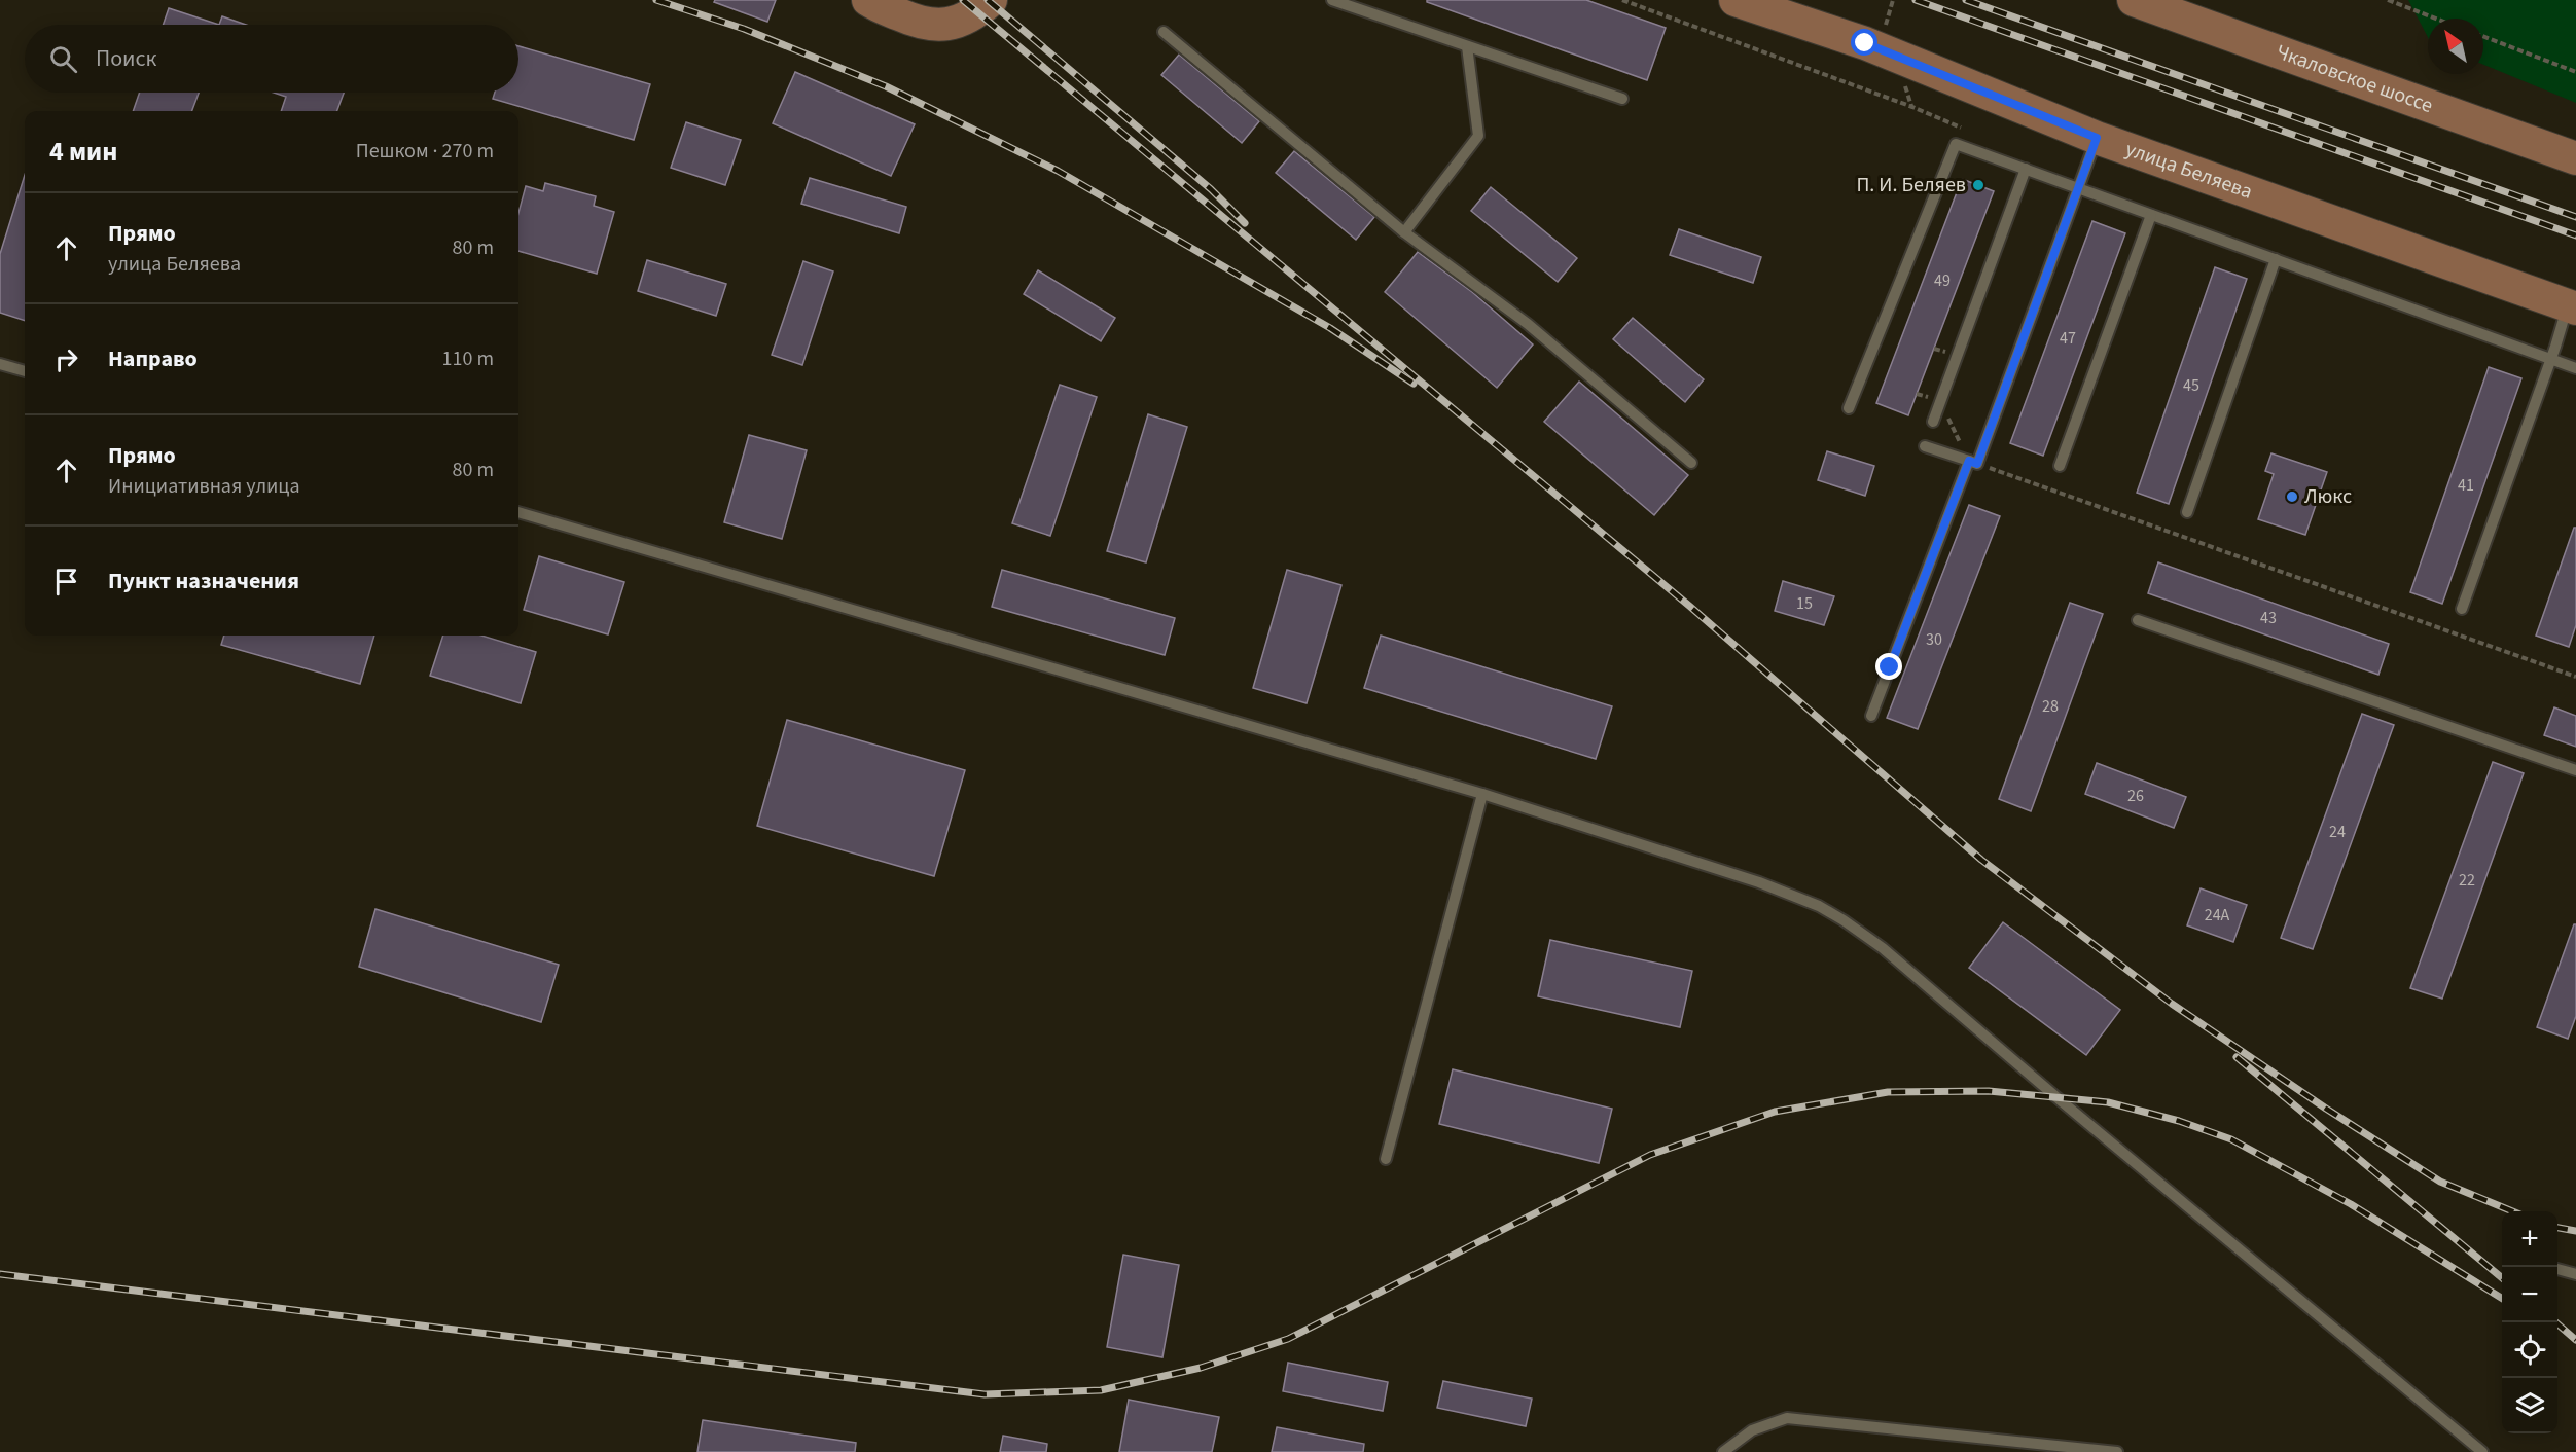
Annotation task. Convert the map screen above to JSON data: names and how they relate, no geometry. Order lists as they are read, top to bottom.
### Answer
{
  "streets": {
    "street": ["Чкаловское шоссе", "улица Беляева"]
  },
  "places": ["П. И. Беляев", "Люкс"],
  "house_numbers": [
    "49",
    "47",
    "45",
    "41",
    "15",
    "43",
    "30",
    "28",
    "26",
    "24",
    "22",
    "24А"
  ],
  "north": "top left",
  "page": {
    "search": "Поиск",
    "heading": ["4 мин", "Пешком · 270 m"],
    "list": [
      ["Прямо", "улица Беляева", "80 m"],
      ["Направо", "110 m"],
      ["Прямо", "Инициативная улица", "80 m"],
      "Пункт назначения"
    ],
    "map_buttons": ["+", "−"]
  }
}
